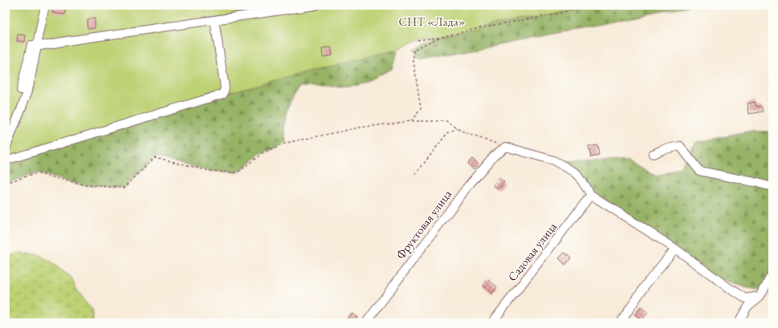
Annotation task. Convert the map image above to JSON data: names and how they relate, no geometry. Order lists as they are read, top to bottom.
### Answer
{
  "streets": {
    "street": ["Фруктовая улица", "Садовая улица"]
  },
  "parks": ["СНТ «Лада»"]
}
